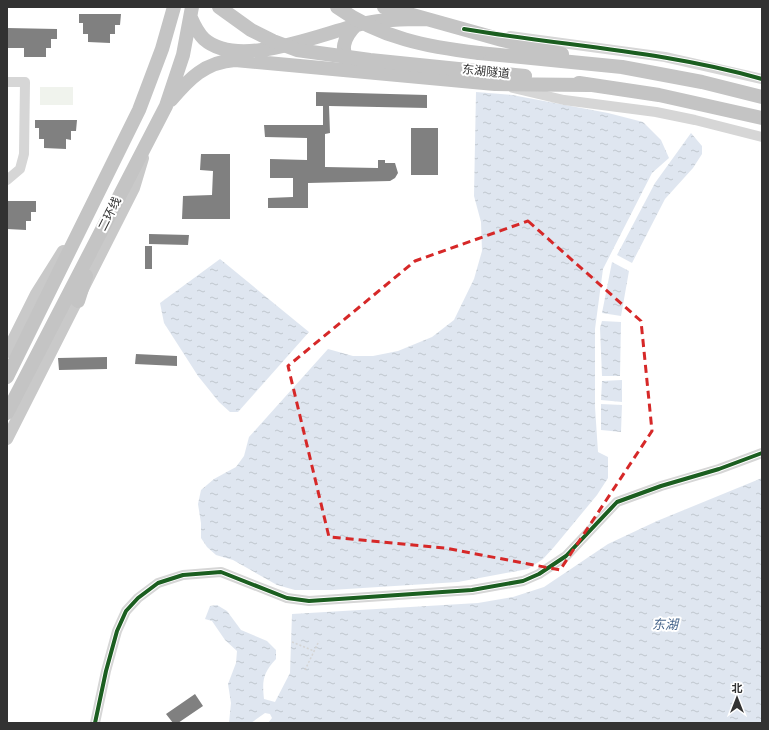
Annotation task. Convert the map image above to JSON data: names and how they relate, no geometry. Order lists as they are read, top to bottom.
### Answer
{
  "streets": {
    "highway": ["东湖隧道", "二环线"]
  },
  "water": ["东湖"],
  "north": "top"
}
